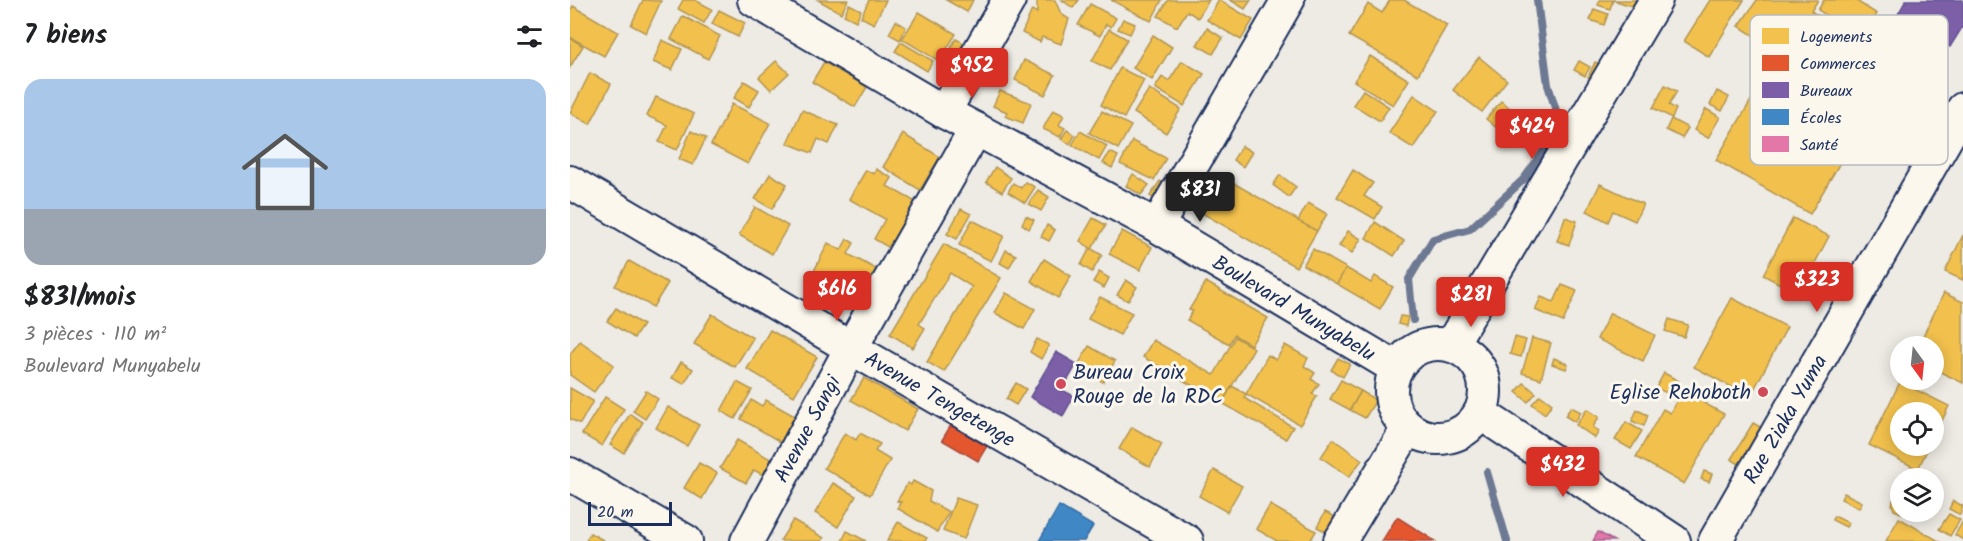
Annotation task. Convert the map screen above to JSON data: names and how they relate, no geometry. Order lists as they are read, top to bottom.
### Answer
{
  "streets": {
    "street": [
      "Boulevard Munyabelu",
      "Avenue Tengetenge",
      "Rue Ziaka Yuma",
      "Avenue Sangi"
    ]
  },
  "crossings": [
    ["Boulevard Munyabelu", "Avenue Sangi"],
    ["Avenue Tengetenge", "Avenue Sangi"]
  ],
  "places": ["Bureau Croix Rouge de la RDC", "Eglise Rehoboth"],
  "legend": [
    "Logements",
    "Commerces",
    "Bureaux",
    "Écoles",
    "Santé"
  ],
  "scale_bar": "20 m",
  "north": "bottom",
  "page": {
    "heading": "7 biens",
    "price": [
      "$952",
      "$424",
      "$831",
      "$323",
      "$616",
      "$281",
      "$432"
    ],
    "list": [
      {
        "name": "$831/mois",
        "note": "3 pièces · 110 m² · Boulevard Munyabelu"
      }
    ],
    "scale": "20 m"
  }
}
